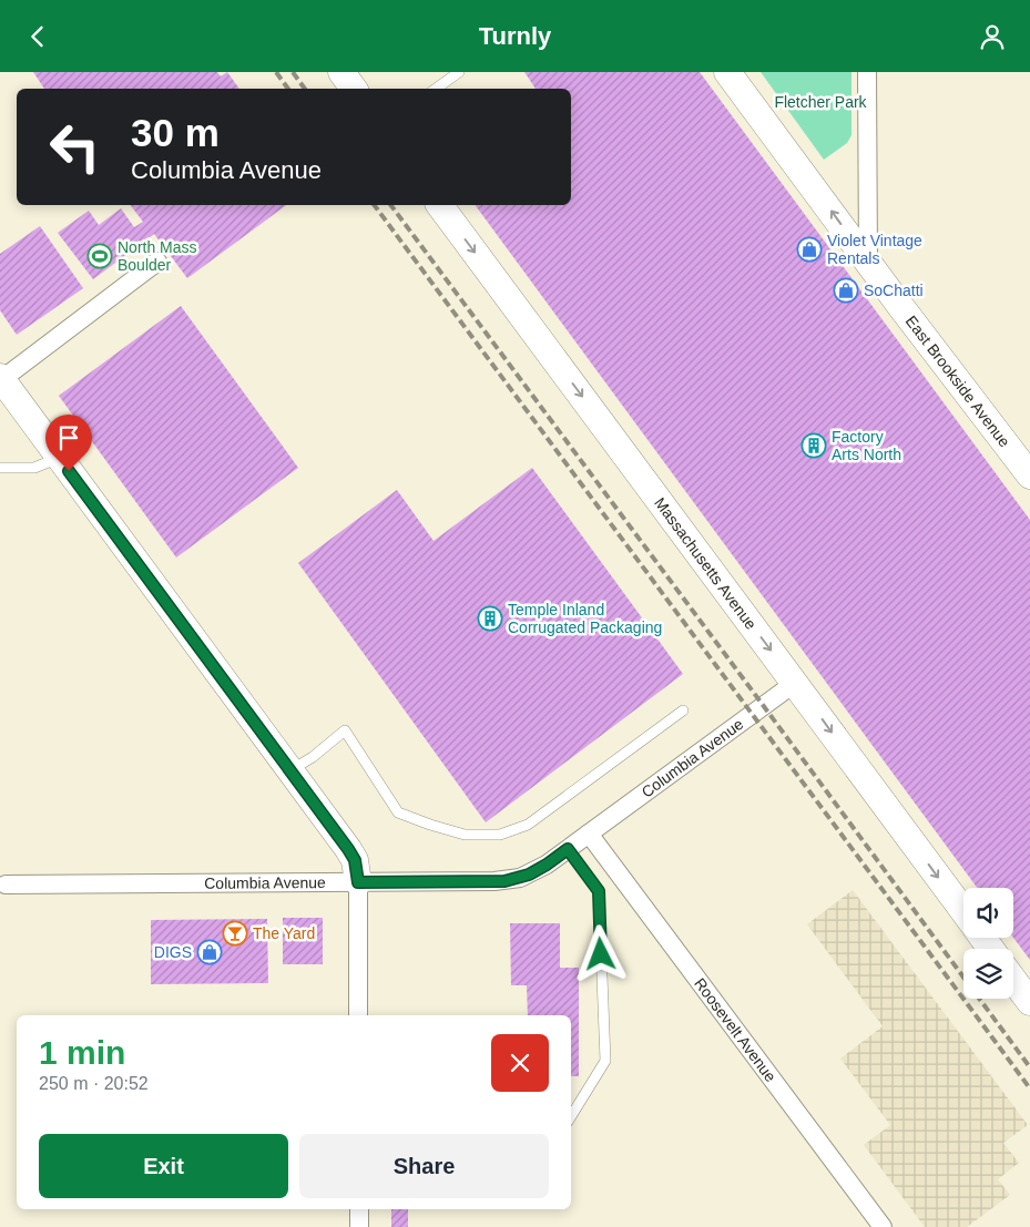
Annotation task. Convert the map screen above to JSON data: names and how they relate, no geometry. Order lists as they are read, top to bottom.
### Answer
{
  "streets": {
    "street": [
      "East Brookside Avenue",
      "Massachusetts Avenue",
      "Columbia Avenue",
      "Roosevelt Avenue"
    ]
  },
  "crossings": [
    ["Massachusetts Avenue", "Columbia Avenue"],
    ["Columbia Avenue", "Roosevelt Avenue"]
  ],
  "one_way": ["East Brookside Avenue", "Massachusetts Avenue"],
  "parks": ["Fletcher Park"],
  "places": {
    "shop": ["Violet Vintage Rentals", "SoChatti", "DIGS"],
    "sports": ["North Mass Boulder"],
    "building": ["Factory Arts North", "Temple Inland Corrugated Packaging"],
    "bar": ["The Yard"]
  },
  "page": {
    "header": "Turnly",
    "turn": ["30 m", "Columbia Avenue"],
    "heading": ["1 min", "250 m · 20:52"],
    "buttons": ["Exit", "Share"]
  }
}
